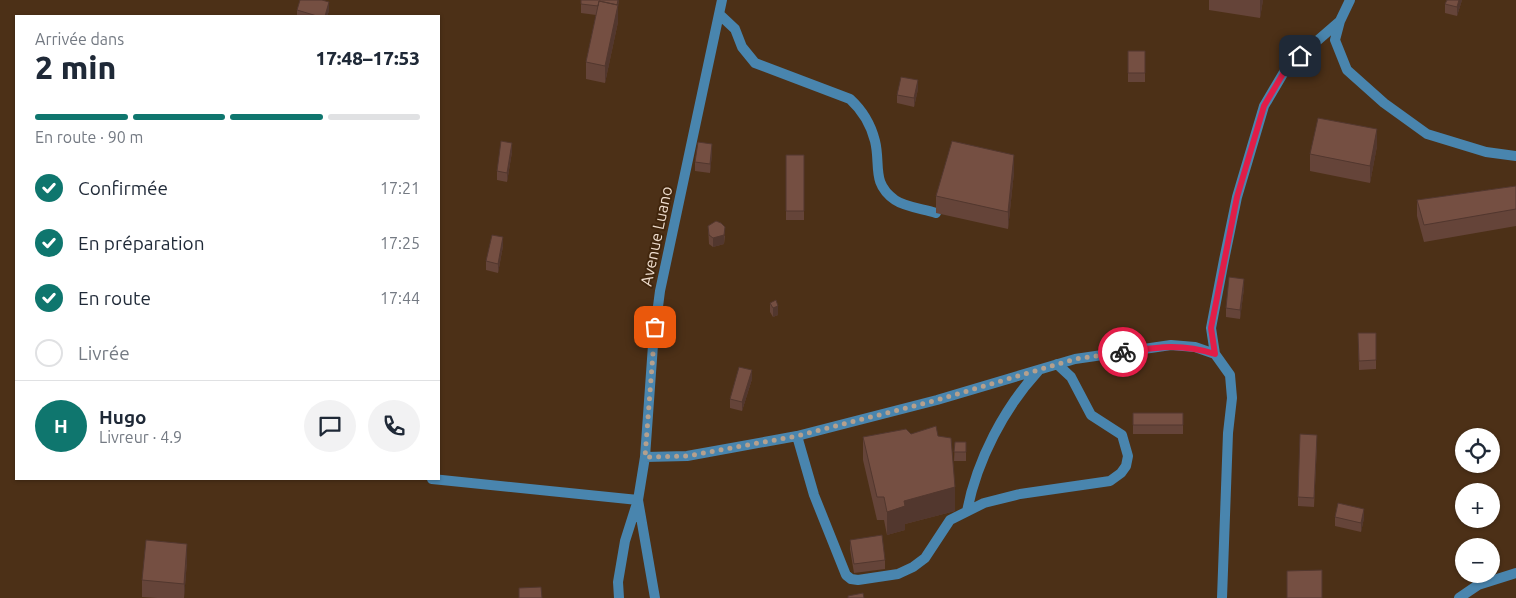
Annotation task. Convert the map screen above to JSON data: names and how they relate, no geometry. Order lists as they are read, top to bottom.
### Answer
{
  "streets": {
    "street": ["Avenue Luano"]
  },
  "page": {
    "heading": ["2 min", "Arrivée dans", "17:48–17:53"],
    "panel": ["Hugo", "Livreur · 4.9"],
    "bar": "En route · 90 m",
    "list": [
      ["Confirmée", "17:21"],
      ["En préparation", "17:25"],
      ["En route", "17:44"],
      "Livrée"
    ],
    "round": "H",
    "map_buttons": ["+", "−"]
  }
}
